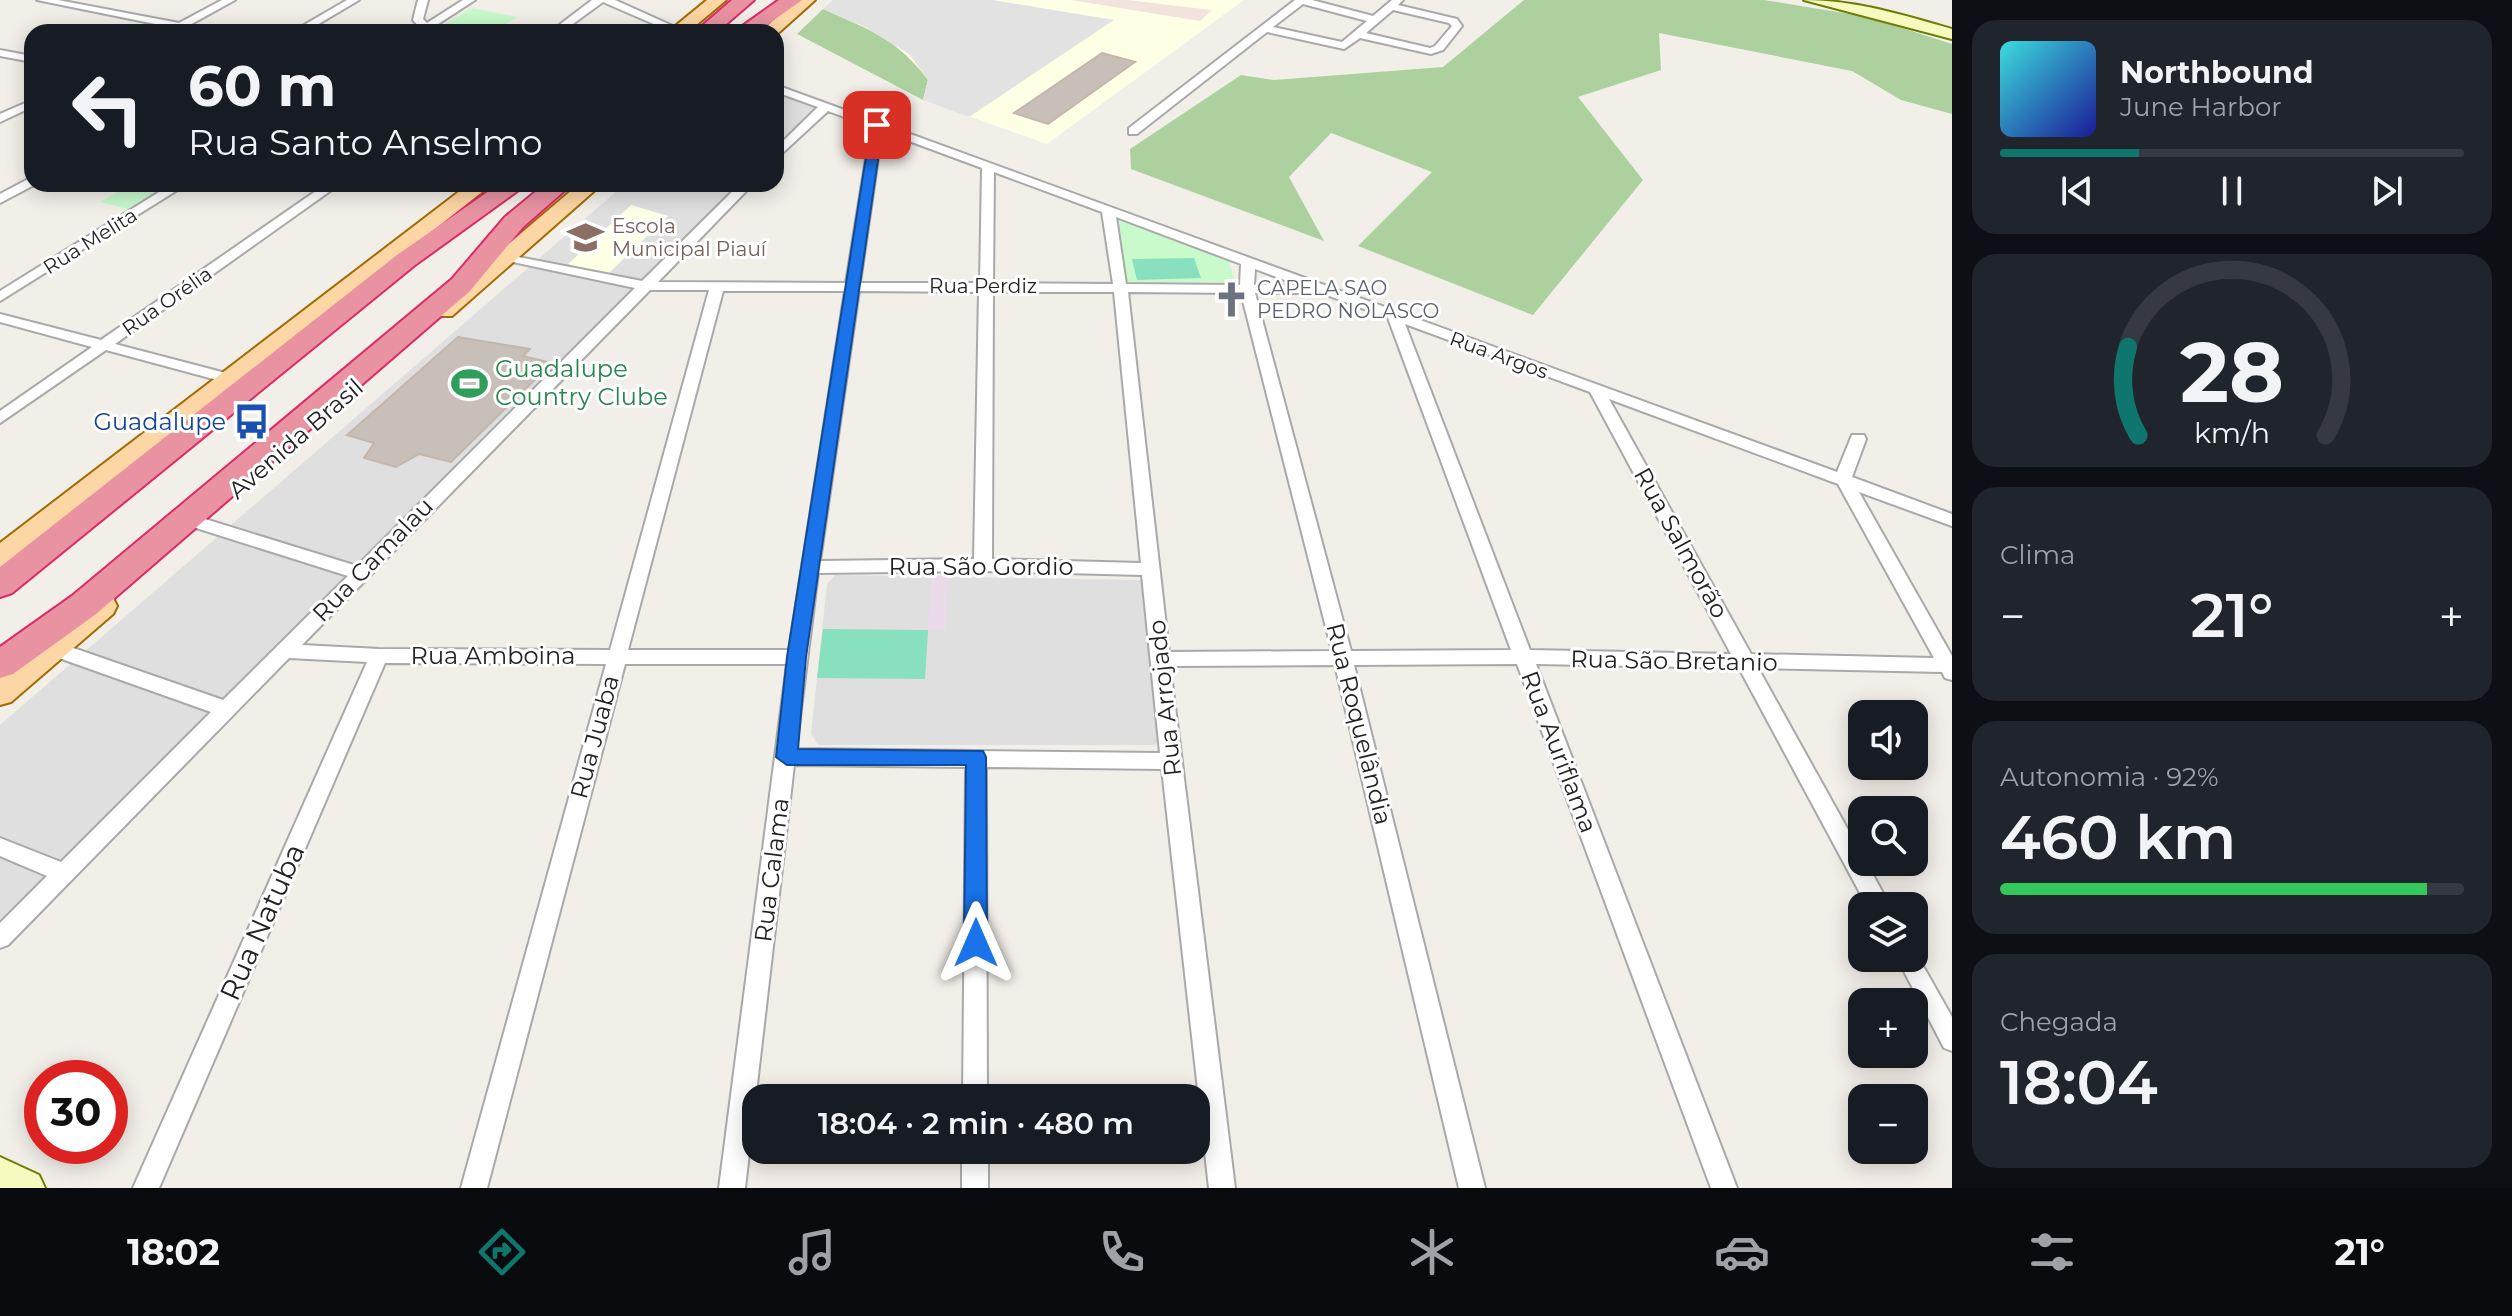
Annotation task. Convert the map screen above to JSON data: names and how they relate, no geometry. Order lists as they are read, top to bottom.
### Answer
{
  "streets": {
    "highway": ["Avenida Brasil"],
    "street": [
      "Rua Melita",
      "Rua Perdiz",
      "Rua Orélia",
      "Rua Argos",
      "Rua Salmorão",
      "Rua Camalau",
      "Rua São Gordio",
      "Rua Amboina",
      "Rua São Bretanio",
      "Rua Arrojado",
      "Rua Roquelândia",
      "Rua Juaba",
      "Rua Auriflama",
      "Rua Calama",
      "Rua Natuba"
    ]
  },
  "crossings": [
    ["Rua Perdiz", "Rua Argos"],
    ["Rua Perdiz", "Avenida Brasil"],
    ["Rua Perdiz", "Rua Camalau"],
    ["Rua Perdiz", "Rua Arrojado"],
    ["Rua Perdiz", "Rua Roquelândia"],
    ["Rua Perdiz", "Rua Juaba"],
    ["Rua Perdiz", "Rua Calama"],
    ["Rua Argos", "Rua Salmorão"],
    ["Rua Argos", "Rua Arrojado"],
    ["Rua Argos", "Rua Roquelândia"],
    ["Rua Argos", "Rua Auriflama"],
    ["Rua Argos", "Rua Calama"],
    ["Rua Salmorão", "Rua São Bretanio"],
    ["Rua Camalau", "Rua Amboina"],
    ["Rua São Gordio", "Rua Arrojado"],
    ["Rua São Gordio", "Rua Calama"],
    ["Rua Amboina", "Rua Juaba"],
    ["Rua Amboina", "Rua Calama"],
    ["Rua Amboina", "Rua Natuba"],
    ["Rua São Bretanio", "Rua Arrojado"],
    ["Rua São Bretanio", "Rua Roquelândia"],
    ["Rua São Bretanio", "Rua Auriflama"]
  ],
  "places": {
    "school or university": ["Escola Municipal Piauí"],
    "church": ["CAPELA SAO PEDRO NOLASCO"],
    "sports": ["Guadalupe Country Clube"],
    "bus stop": ["Guadalupe"]
  },
  "page": {
    "turn": ["60 m", "Rua Santo Anselmo"],
    "song": ["Northbound", "June Harbor"],
    "tile": [
      "Clima",
      ["Autonomia · 92%", "460 km"],
      ["Chegada", "18:04"]
    ],
    "heat": ["−", "21°", "+"],
    "map_buttons": ["+", "−"],
    "limit": "30",
    "trip": "18:04 · 2 min · 480 m",
    "tabs": ["18:02", "21°"],
    "gauge": ["28", "km/h"]
  }
}
